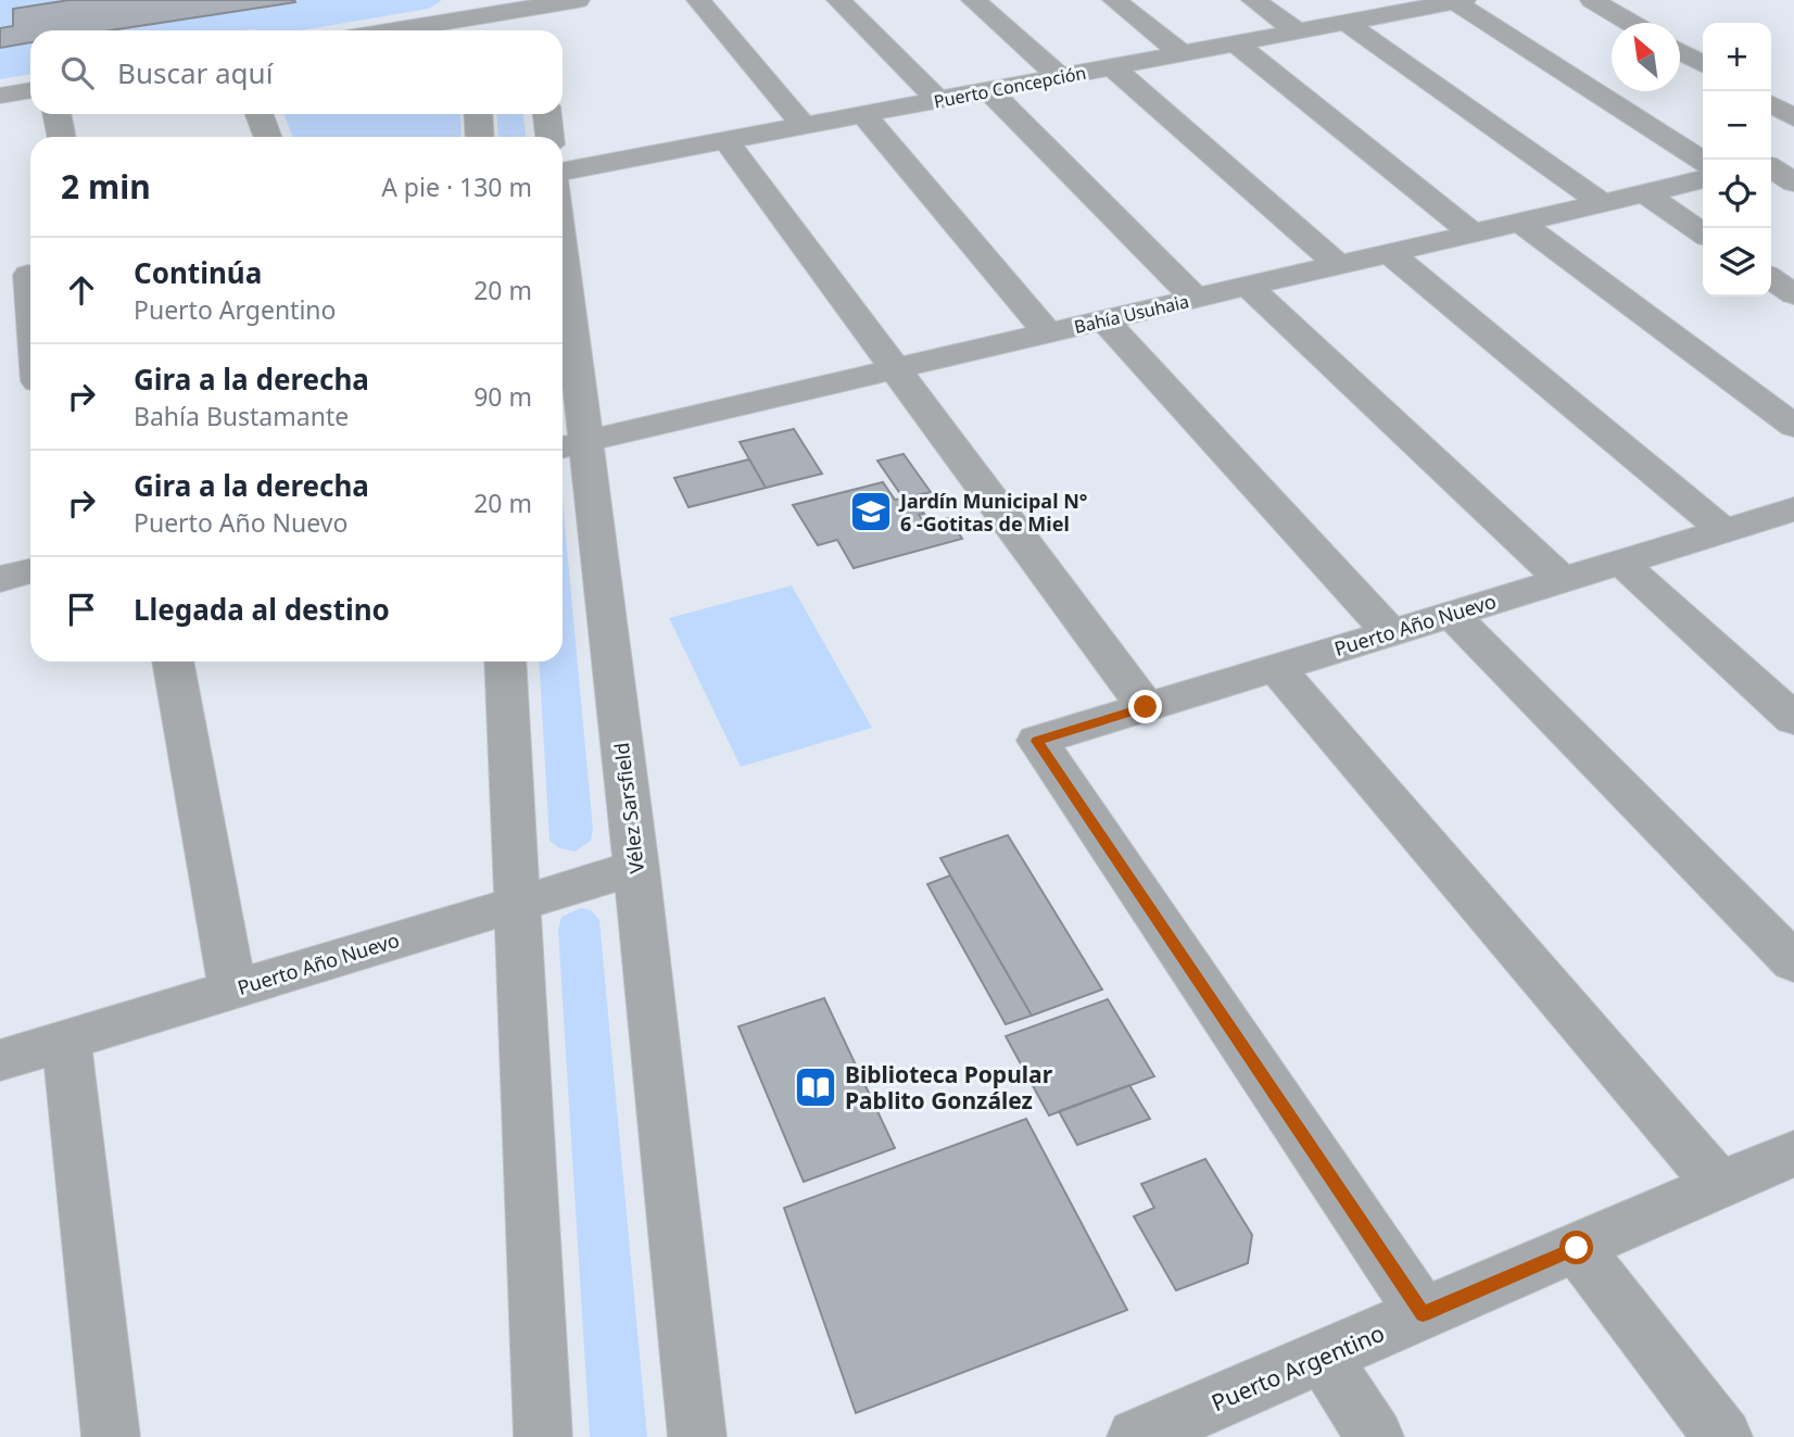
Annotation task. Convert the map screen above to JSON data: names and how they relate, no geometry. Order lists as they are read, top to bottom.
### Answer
{
  "streets": {
    "street": [
      "Puerto Concepción",
      "Bahía Usuhaia",
      "Puerto Año Nuevo",
      "Vélez Sarsfield",
      "Puerto Argentino"
    ]
  },
  "crossings": [
    ["Bahía Usuhaia", "Vélez Sarsfield"],
    ["Puerto Año Nuevo", "Vélez Sarsfield"],
    ["Puerto Año Nuevo", "Puerto Argentino"]
  ],
  "places": {
    "school or university": ["Jardín Municipal N° 6 -Gotitas de Miel"],
    "library": ["Biblioteca Popular Pablito González"]
  },
  "north": "top left",
  "page": {
    "map_buttons": ["+", "−"],
    "search": "Buscar aquí",
    "heading": ["2 min", "A pie · 130 m"],
    "list": [
      ["Continúa", "Puerto Argentino", "20 m"],
      ["Gira a la derecha", "Bahía Bustamante", "90 m"],
      ["Gira a la derecha", "Puerto Año Nuevo", "20 m"],
      "Llegada al destino"
    ]
  }
}
